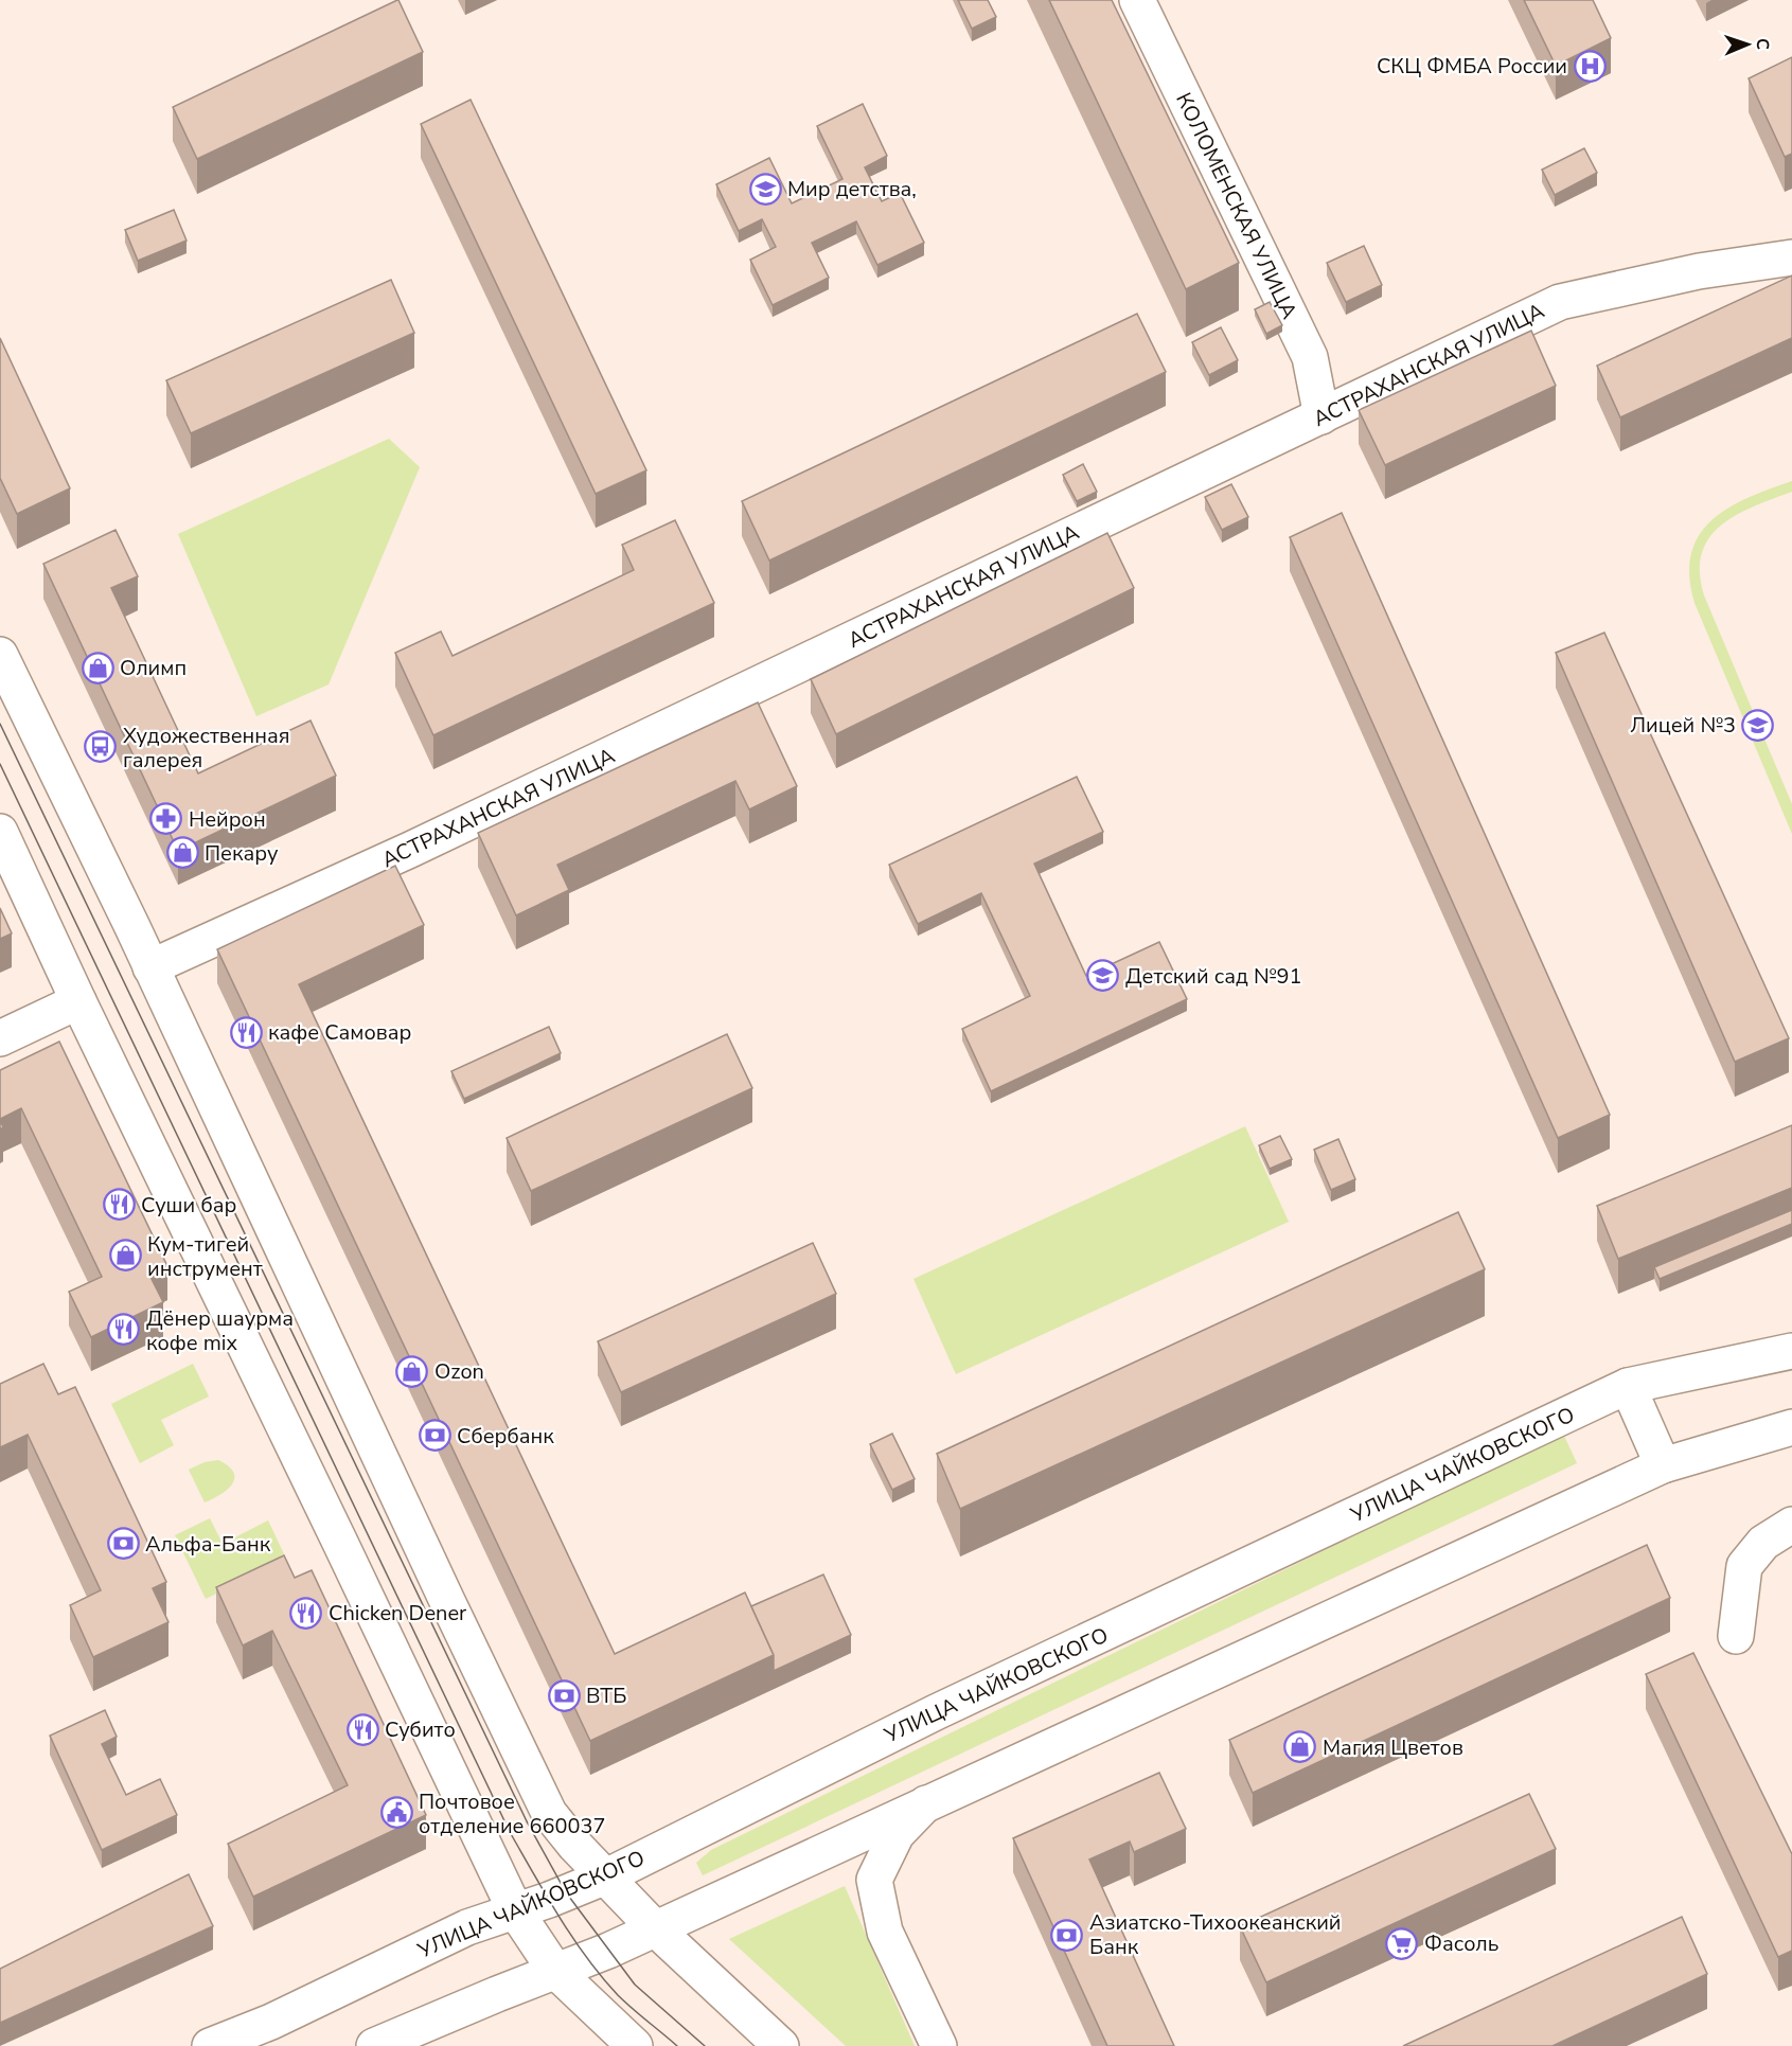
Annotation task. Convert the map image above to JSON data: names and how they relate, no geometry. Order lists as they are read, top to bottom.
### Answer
{
  "streets": {
    "main road": ["КОЛОМЕНСКАЯ УЛИЦА", "АСТРАХАНСКАЯ УЛИЦА", "УЛИЦА ЧАЙКОВСКОГО"]
  },
  "crossings": [
    ["КОЛОМЕНСКАЯ УЛИЦА", "АСТРАХАНСКАЯ УЛИЦА"]
  ],
  "places": {
    "hospital": ["СКЦ ФМБА России"],
    "school or university": ["Мир детства,", "Лицей №3", "Детский сад №91"],
    "shop": [
      "Олимп",
      "Пекару",
      "Кум-тигей инструмент",
      "Ozon",
      "Магия Цветов"
    ],
    "bus stop": ["Художественная галерея"],
    "pharmacy": ["Нейрон"],
    "restaurant": [
      "кафе Самовар",
      "Суши бар",
      "Дёнер шаурма кофе mix",
      "Chicken Dener",
      "Субито"
    ],
    "bank": [
      "Сбербанк",
      "Альфа-Банк",
      "ВТБ",
      "Азиатско-Тихоокеанский Банк"
    ],
    "public building": ["Почтовое отделение 660037"],
    "supermarket": ["Фасоль"]
  },
  "north": "right"
}
